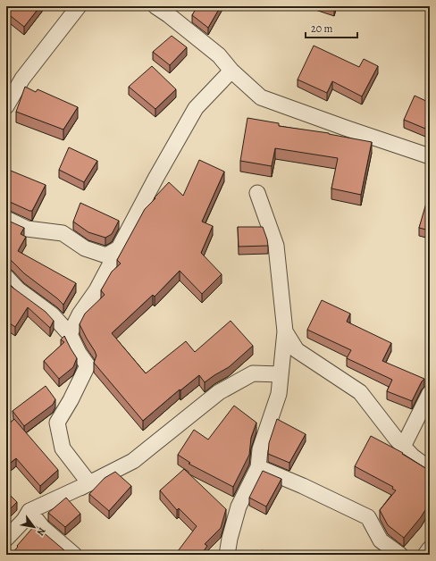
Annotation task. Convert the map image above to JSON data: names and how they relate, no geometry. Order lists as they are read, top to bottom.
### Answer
{
  "scale_bar": "20 m",
  "north": "bottom right"
}
